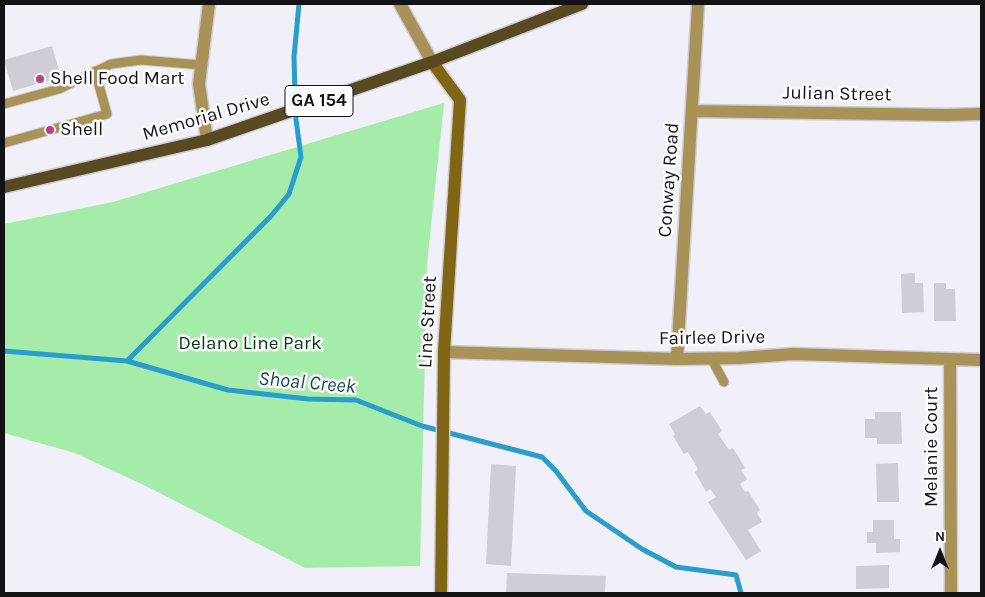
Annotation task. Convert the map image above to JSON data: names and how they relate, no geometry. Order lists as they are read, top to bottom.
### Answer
{
  "streets": {
    "main road": ["GA 154", "Memorial Drive"],
    "street": [
      "Julian Street",
      "Conway Road",
      "Line Street",
      "Fairlee Drive",
      "Melanie Court"
    ]
  },
  "crossings": [
    ["Julian Street", "Conway Road"],
    ["Memorial Drive", "Line Street"],
    ["Conway Road", "Fairlee Drive"],
    ["Line Street", "Fairlee Drive"],
    ["Fairlee Drive", "Melanie Court"]
  ],
  "water": ["Shoal Creek"],
  "parks": ["Delano Line Park"],
  "places": ["Shell Food Mart", "Shell"],
  "north": "top"
}
